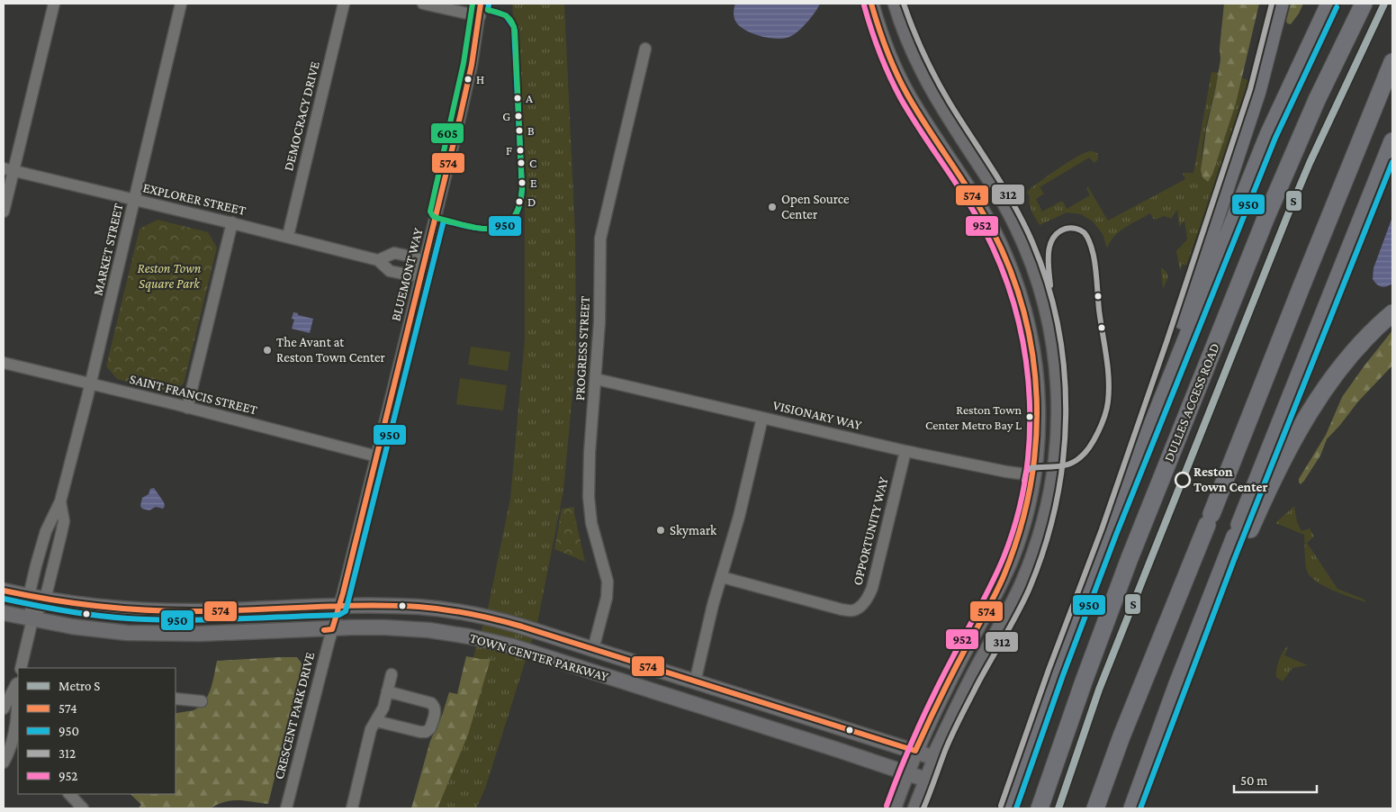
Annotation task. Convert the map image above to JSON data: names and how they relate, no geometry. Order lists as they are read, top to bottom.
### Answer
{
  "streets": {
    "highway": ["DULLES ACCESS ROAD"],
    "main road": ["TOWN CENTER PARKWAY"],
    "street": [
      "DEMOCRACY DRIVE",
      "EXPLORER STREET",
      "MARKET STREET",
      "BLUEMONT WAY",
      "PROGRESS STREET",
      "SAINT FRANCIS STREET",
      "VISIONARY WAY",
      "OPPORTUNITY WAY",
      "CRESCENT PARK DRIVE"
    ]
  },
  "crossings": [
    ["DEMOCRACY DRIVE", "EXPLORER STREET"],
    ["EXPLORER STREET", "MARKET STREET"],
    ["EXPLORER STREET", "BLUEMONT WAY"],
    ["MARKET STREET", "SAINT FRANCIS STREET"],
    ["MARKET STREET", "TOWN CENTER PARKWAY"],
    ["BLUEMONT WAY", "SAINT FRANCIS STREET"],
    ["BLUEMONT WAY", "TOWN CENTER PARKWAY"],
    ["BLUEMONT WAY", "CRESCENT PARK DRIVE"],
    ["PROGRESS STREET", "VISIONARY WAY"],
    ["PROGRESS STREET", "TOWN CENTER PARKWAY"],
    ["VISIONARY WAY", "OPPORTUNITY WAY"],
    ["TOWN CENTER PARKWAY", "CRESCENT PARK DRIVE"]
  ],
  "parks": ["Reston Town Square Park"],
  "places": [
    "H",
    "A",
    "G",
    "B",
    "F",
    "C",
    "E",
    "D",
    "Open Source Center",
    "The Avant at Reston Town Center",
    "Reston Town Center Metro Bay L",
    "Reston Town Center",
    "Skymark"
  ],
  "lines": [
    "metro line S",
    "transit line 574",
    "transit line 312",
    "transit line 605",
    "transit line 950",
    "transit line 952"
  ],
  "legend": [
    "Metro S",
    "574",
    "950",
    "312",
    "952"
  ],
  "scale_bar": "50 m"
}
